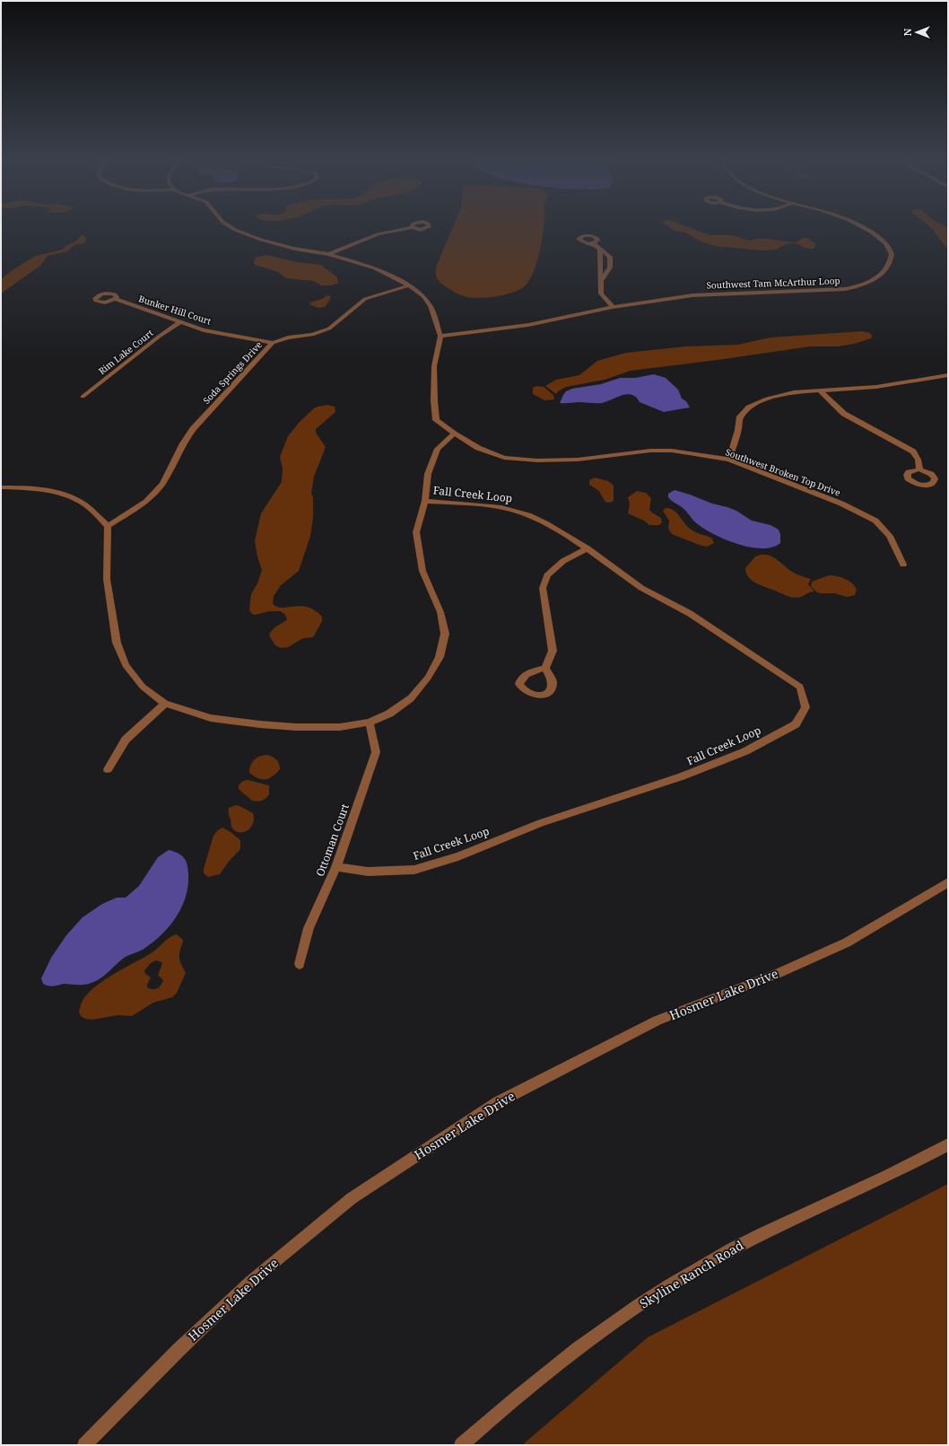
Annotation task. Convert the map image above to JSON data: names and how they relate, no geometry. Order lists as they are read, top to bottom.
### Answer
{
  "streets": {
    "street": [
      "Southwest Tam McArthur Loop",
      "Bunker Hill Court",
      "Rim Lake Court",
      "Soda Springs Drive",
      "Southwest Broken Top Drive",
      "Fall Creek Loop",
      "Ottoman Court",
      "Hosmer Lake Drive",
      "Skyline Ranch Road"
    ]
  },
  "crossings": [
    ["Southwest Tam McArthur Loop", "Southwest Broken Top Drive"],
    ["Bunker Hill Court", "Rim Lake Court"],
    ["Bunker Hill Court", "Soda Springs Drive"],
    ["Fall Creek Loop", "Ottoman Court"]
  ],
  "north": "left"
}
